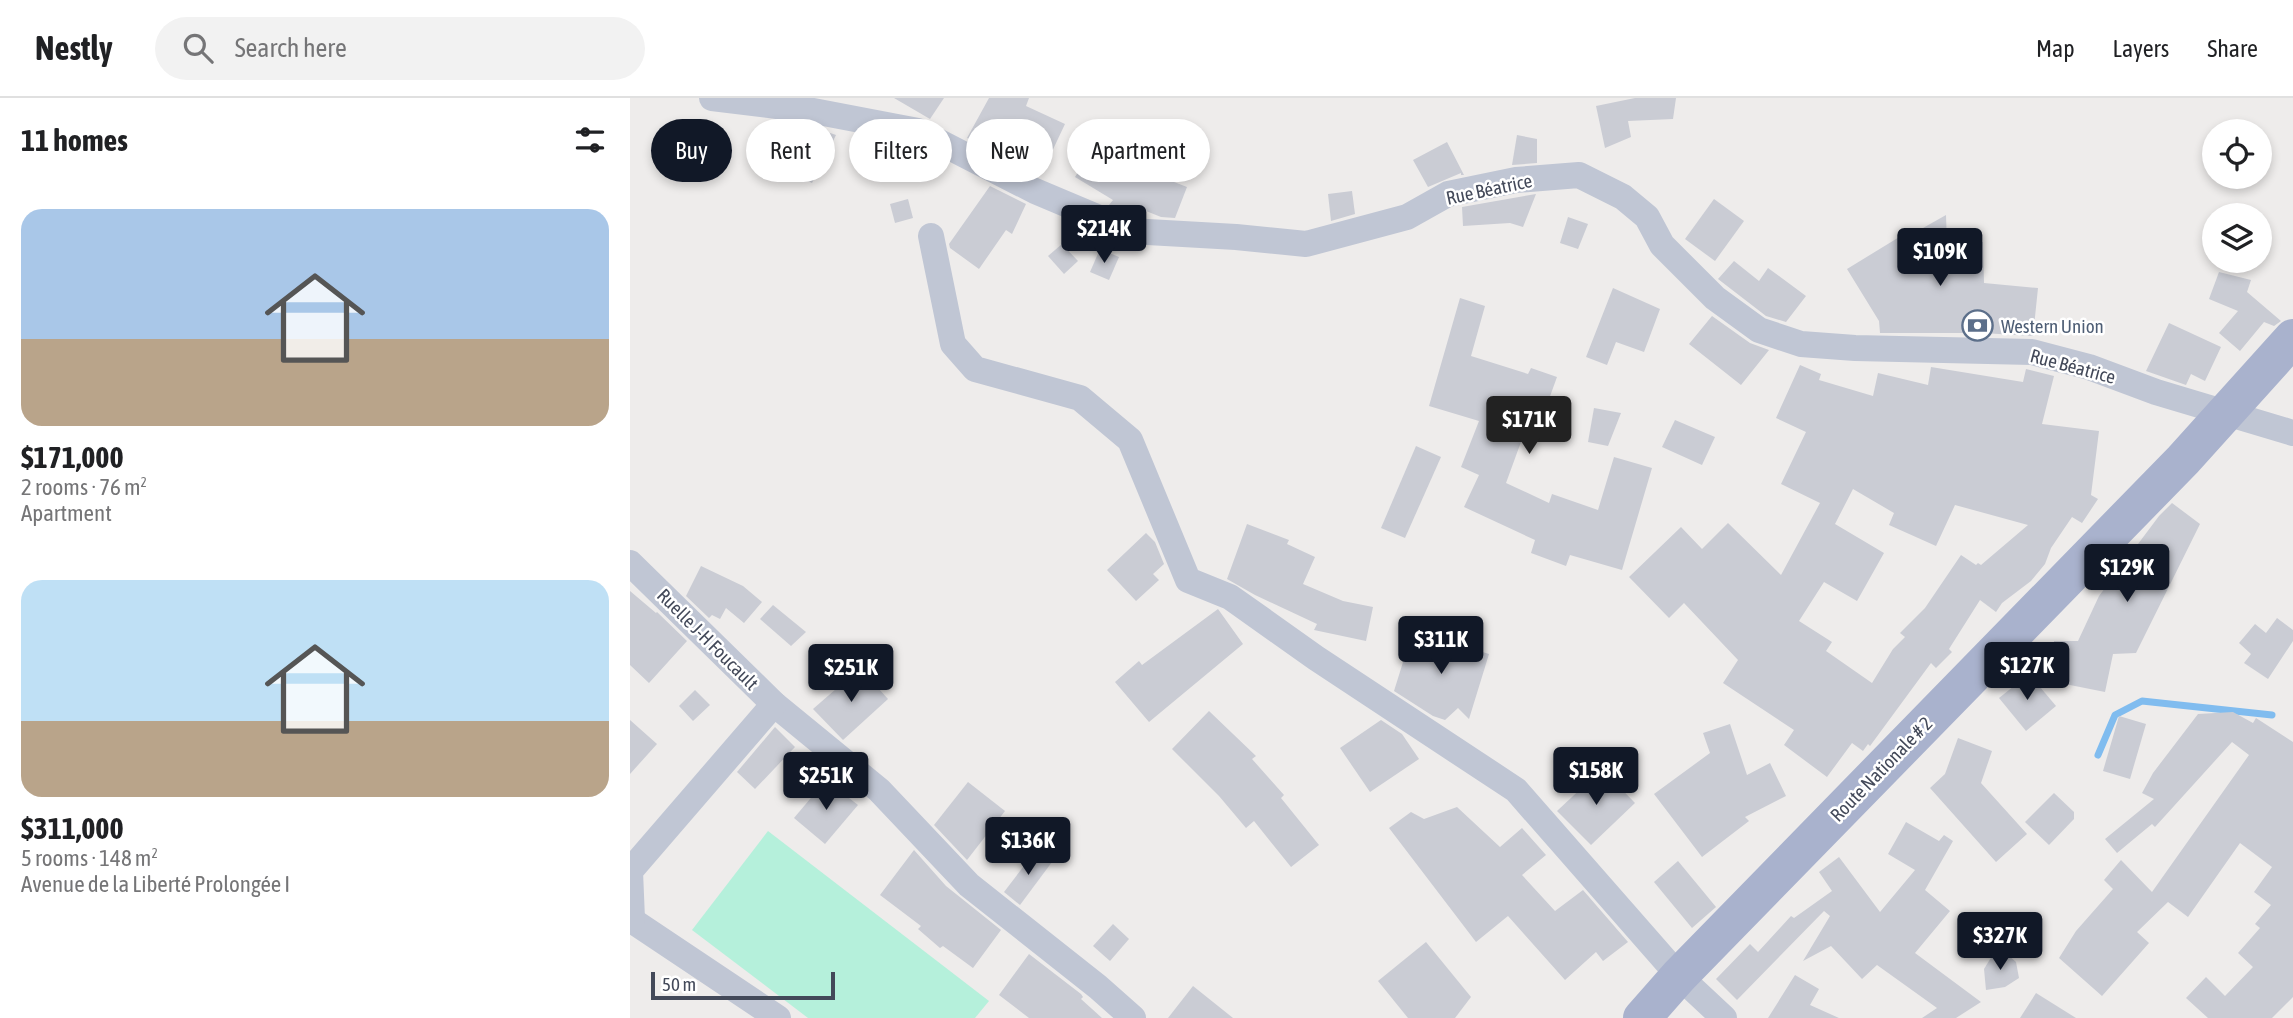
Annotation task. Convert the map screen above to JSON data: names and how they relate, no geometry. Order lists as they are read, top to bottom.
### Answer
{
  "streets": {
    "main road": ["Route Nationale # 2"],
    "street": ["Rue Béatrice", "Ruelle J-H Foucault"]
  },
  "crossings": [
    ["Rue Béatrice", "Route Nationale # 2"]
  ],
  "places": {
    "bank": ["Western Union"]
  },
  "scale_bar": "50 m",
  "page": {
    "header": "Nestly",
    "search": "Search here",
    "nav": ["Map", "Layers", "Share"],
    "heading": "11 homes",
    "chip": [
      "Buy",
      "Rent",
      "Filters",
      "New",
      "Apartment"
    ],
    "list": [
      {
        "name": "$171,000",
        "note": "2 rooms · 76 m² · Apartment"
      },
      {
        "name": "$311,000",
        "note": "5 rooms · 148 m² · Avenue de la Liberté Prolongée I"
      }
    ],
    "price": [
      "$214K",
      "$109K",
      "$171K",
      "$129K",
      "$311K",
      "$127K",
      "$251K",
      "$158K",
      "$251K",
      "$136K",
      "$327K"
    ],
    "scale": "50 m"
  }
}
